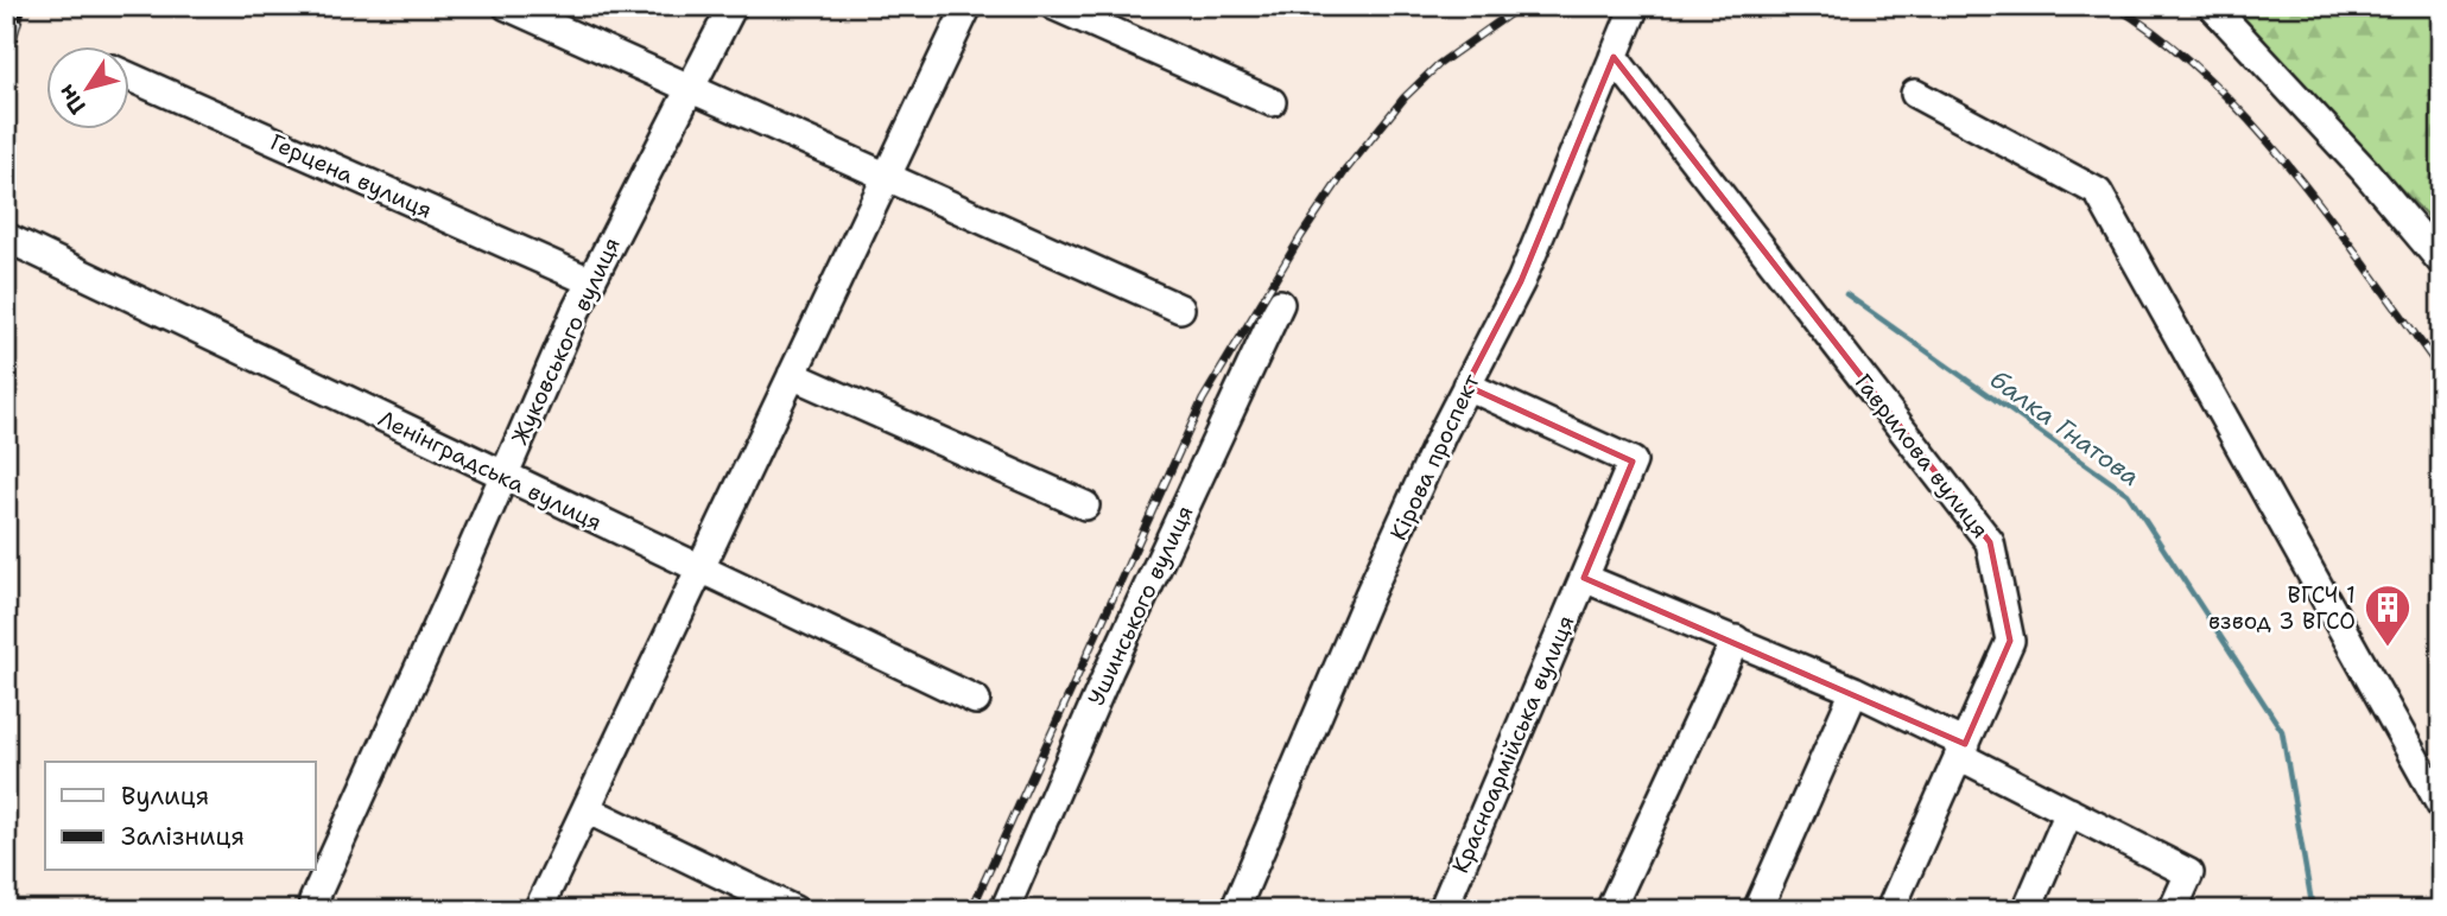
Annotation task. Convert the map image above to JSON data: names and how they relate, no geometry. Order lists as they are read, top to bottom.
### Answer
{
  "streets": {
    "street": [
      "Герцена вулиця",
      "Жуковського вулиця",
      "Гаврилова вулиця",
      "Кірова проспект",
      "Ленінградська вулиця",
      "Ушинського вулиця",
      "Красноармійська вулиця"
    ]
  },
  "crossings": [
    ["Герцена вулиця", "Жуковського вулиця"],
    ["Жуковського вулиця", "Ленінградська вулиця"],
    ["Гаврилова вулиця", "Кірова проспект"],
    ["Кірова проспект", "Красноармійська вулиця"]
  ],
  "water": ["балка Гнатова"],
  "places": {
    "building": ["ВГСЧ 1 взвод 3 ВГСО"]
  },
  "legend": ["Вулиця", "Залізниця"],
  "north": "bottom left"
}
